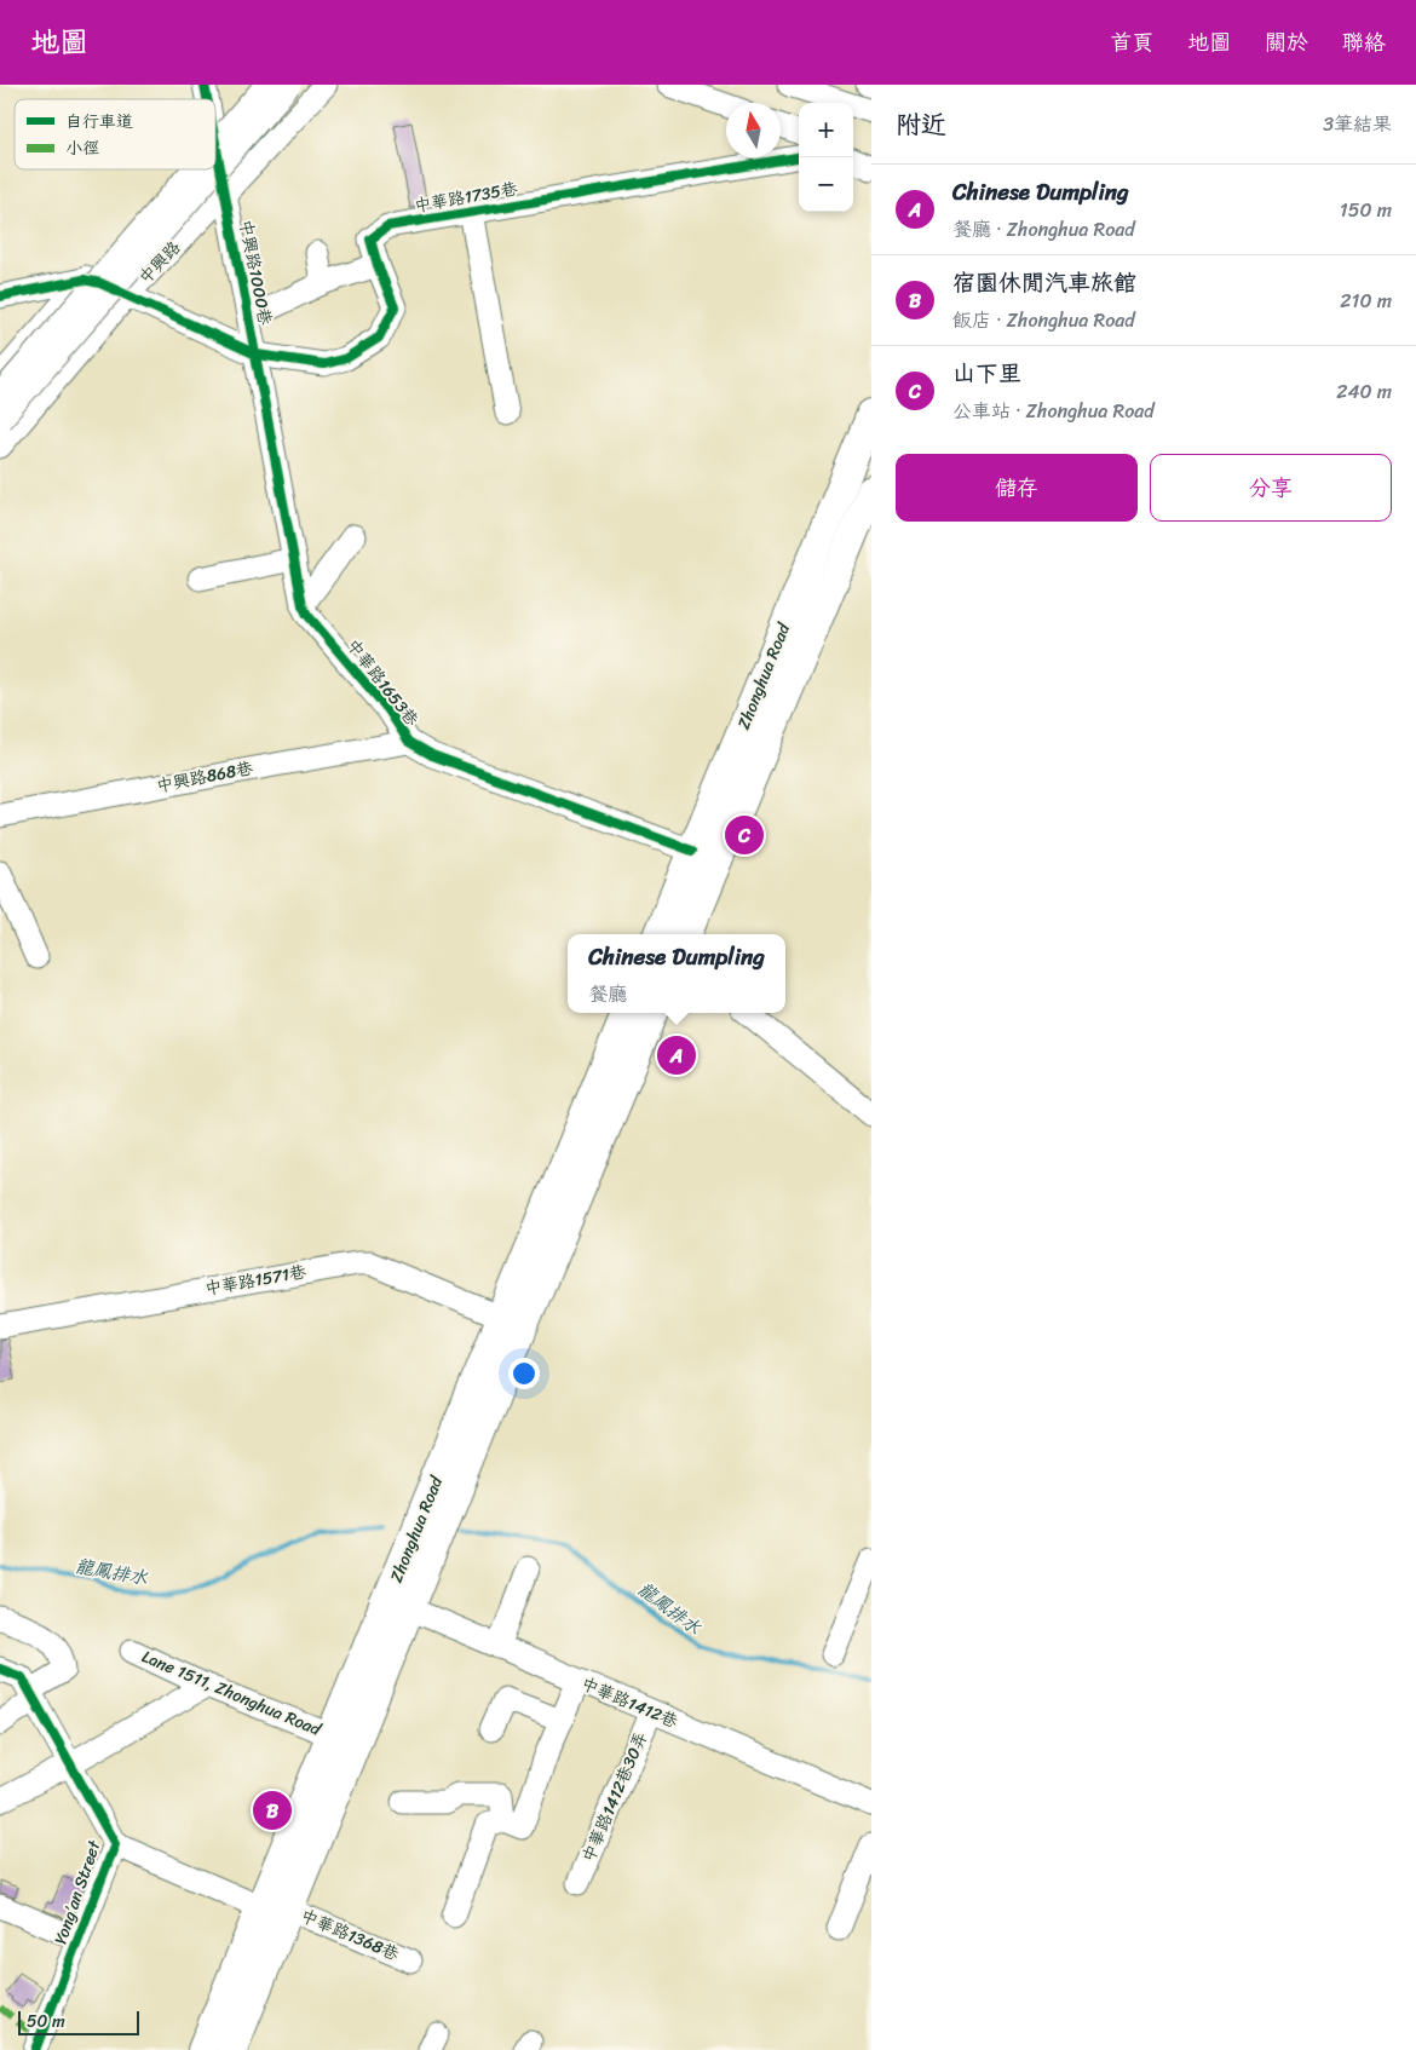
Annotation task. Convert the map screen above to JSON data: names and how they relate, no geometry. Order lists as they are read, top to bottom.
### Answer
{
  "streets": {
    "main road": ["Zhonghua Road"],
    "street": [
      "中華路1735巷",
      "中興路",
      "中興路1000巷",
      "中華路1653巷",
      "中興路868巷",
      "中華路1571巷",
      "Lane 1511, Zhonghua Road",
      "中華路1412巷",
      "中華路1412巷30弄",
      "Yong’an Street",
      "中華路1368巷"
    ]
  },
  "crossings": [
    ["中華路1735巷", "中興路"],
    ["中華路1735巷", "中興路1000巷"],
    ["中華路1735巷", "中華路1653巷"],
    ["中興路", "中興路1000巷"],
    ["中興路1000巷", "中華路1653巷"],
    ["Zhonghua Road", "中華路1653巷"],
    ["Zhonghua Road", "中華路1571巷"],
    ["Zhonghua Road", "Lane 1511, Zhonghua Road"],
    ["Zhonghua Road", "中華路1412巷"],
    ["Zhonghua Road", "中華路1368巷"],
    ["中華路1653巷", "中興路868巷"],
    ["中華路1412巷", "中華路1412巷30弄"]
  ],
  "water": ["龍鳳排水"],
  "legend": ["自行車道", "小徑"],
  "scale_bar": "50 m",
  "north": "top",
  "page": {
    "header": "地圖",
    "nav": [
      "首頁",
      "地圖",
      "關於",
      "聯絡"
    ],
    "heading": ["附近", "3筆結果"],
    "map_buttons": ["+", "−"],
    "list": [
      {
        "mark": "A",
        "name": "Chinese Dumpling",
        "note": "餐廳 · Zhonghua Road",
        "value": "150 m"
      },
      {
        "mark": "B",
        "name": "宿園休閒汽車旅館",
        "note": "飯店 · Zhonghua Road",
        "value": "210 m"
      },
      {
        "mark": "C",
        "name": "山下里",
        "note": "公車站 · Zhonghua Road",
        "value": "240 m"
      }
    ],
    "buttons": ["儲存", "分享"],
    "pins": ["C", "A", "B"],
    "popup": ["Chinese Dumpling", "餐廳"],
    "scale": "50 m"
  }
}
